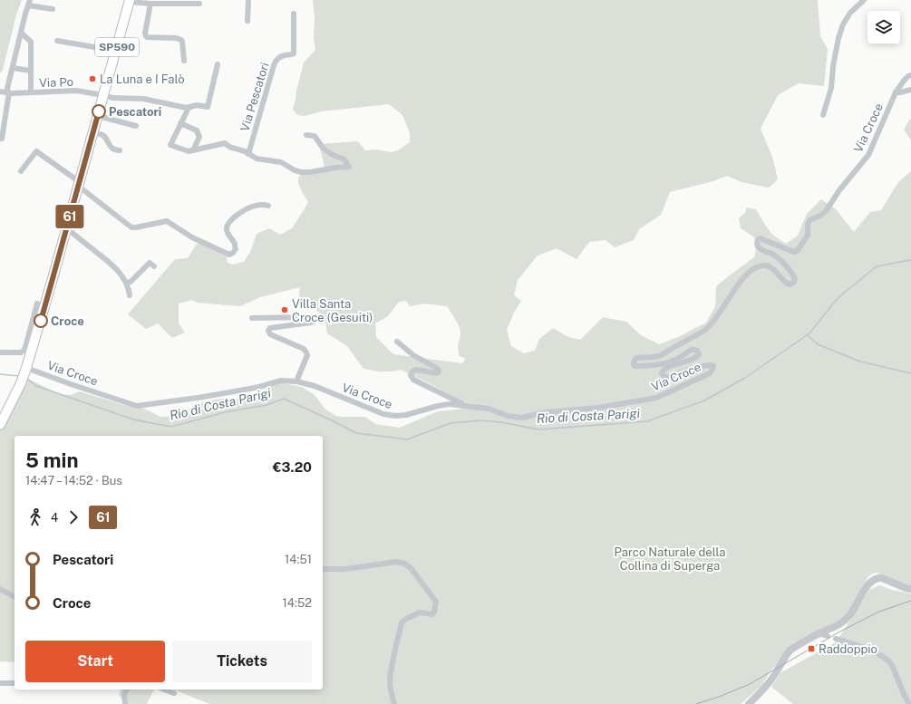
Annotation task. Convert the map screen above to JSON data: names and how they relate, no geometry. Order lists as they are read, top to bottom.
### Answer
{
  "streets": {
    "main road": ["SP590"],
    "street": ["Via Po", "Via Pescatori", "Via Croce"]
  },
  "crossings": [
    ["SP590", "Via Po"],
    ["SP590", "Via Croce"]
  ],
  "water": ["Rio di Costa Parigi"],
  "parks": ["Parco Naturale della Collina di Superga"],
  "places": {
    "other": [
      "La Luna e I Falò",
      "Pescatori",
      "Villa Santa Croce (Gesuiti)",
      "Croce"
    ],
    "transit": ["Raddoppio"]
  },
  "lines": ["bus line 61"],
  "page": {
    "on_map": "61",
    "heading": ["5 min", "14:47 – 14:52 · Bus", "€3.20"],
    "legs": ["4", "61"],
    "list": [
      {
        "name": "Pescatori",
        "value": "14:51"
      },
      {
        "name": "Croce",
        "value": "14:52"
      }
    ],
    "buttons": ["Start", "Tickets"]
  }
}
